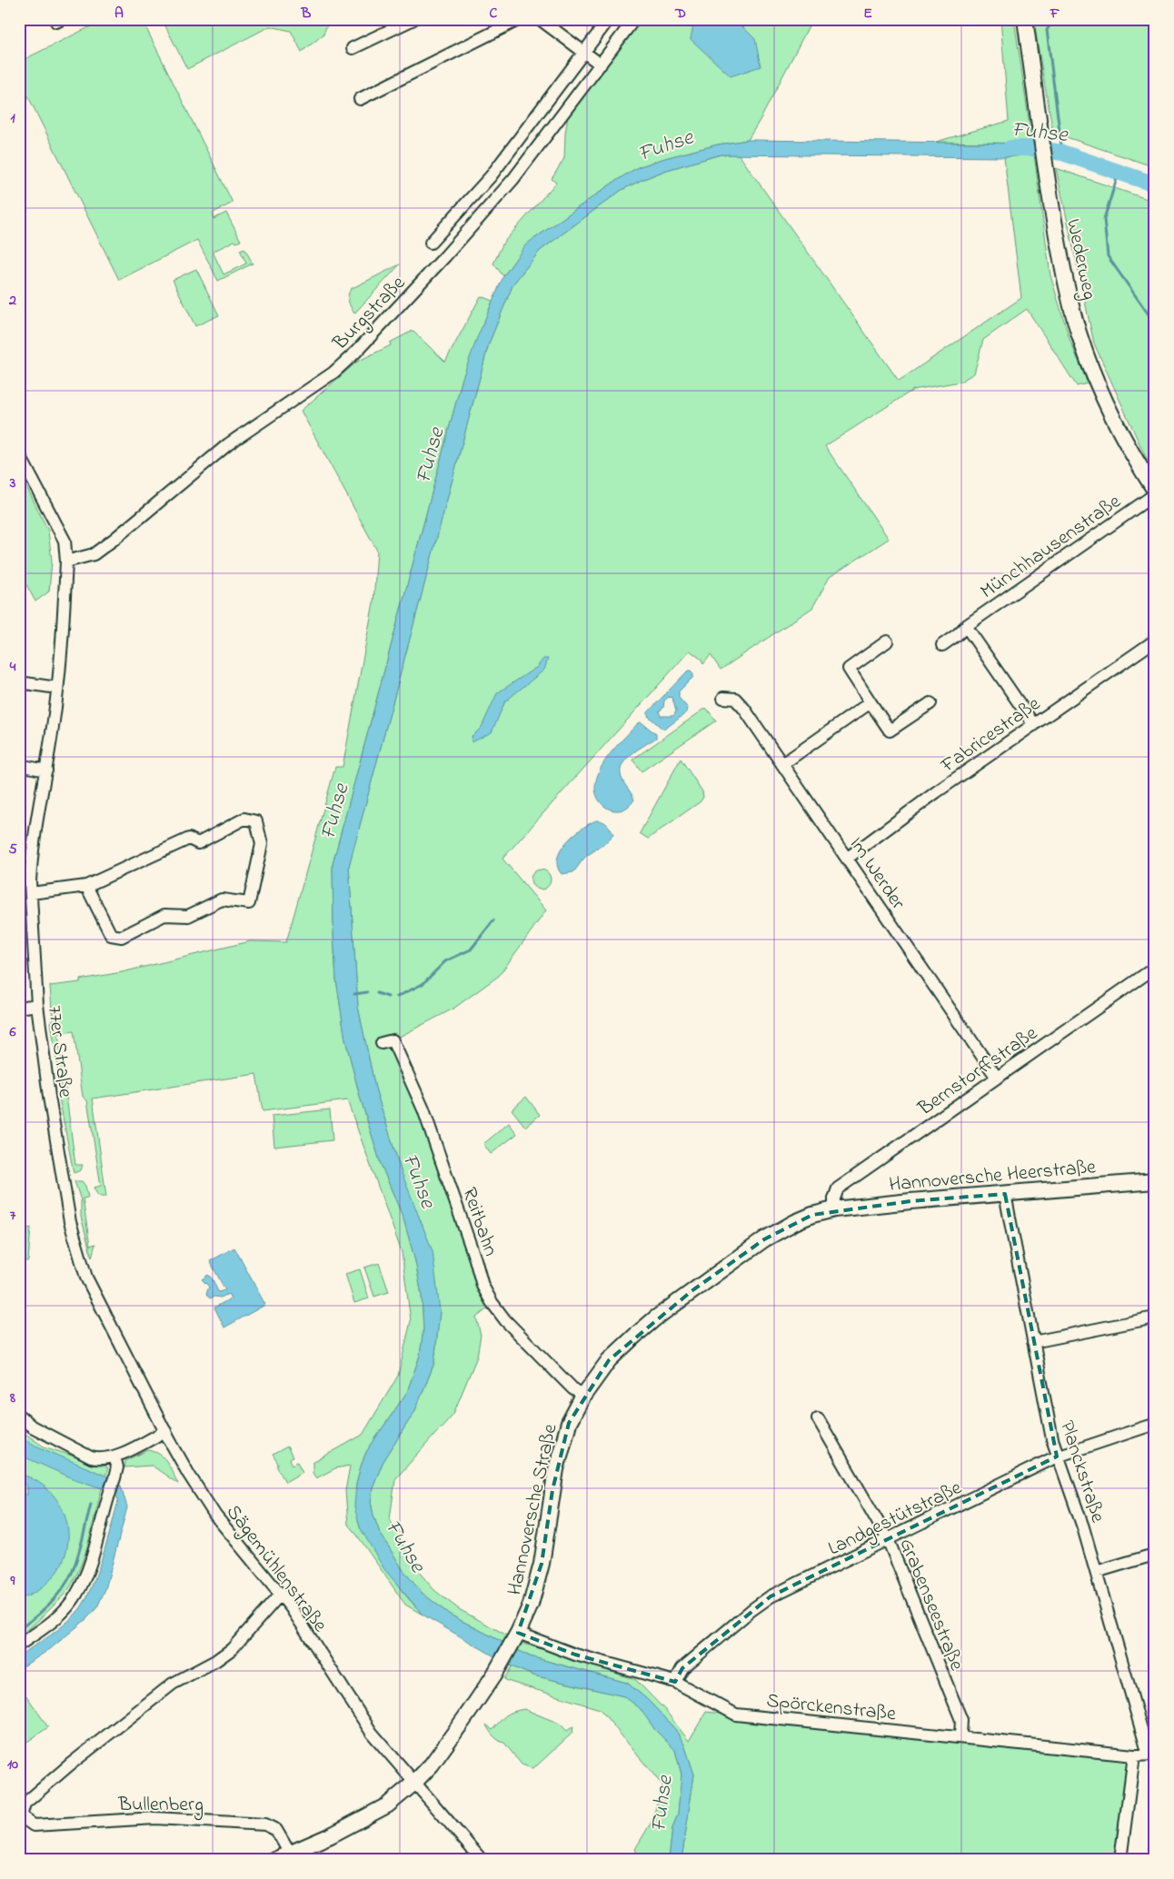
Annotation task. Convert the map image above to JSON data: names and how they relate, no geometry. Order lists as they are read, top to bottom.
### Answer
{
  "streets": {
    "main road": ["Wederweg", "Hannoversche Heerstraße", "Hannoversche Straße"],
    "street": [
      "Burgstraße",
      "Münchhausenstraße",
      "Fabricestraße",
      "Im Werder",
      "77er Straße",
      "Bernstorffstraße",
      "Reitbahn",
      "Planckstraße",
      "Landgestütstraße",
      "Sägemühlenstraße",
      "Grabenseestraße",
      "Spörckenstraße",
      "Bullenberg"
    ]
  },
  "crossings": [
    ["Burgstraße", "77er Straße"],
    ["Fabricestraße", "Im Werder"],
    ["Im Werder", "Bernstorffstraße"],
    ["77er Straße", "Sägemühlenstraße"],
    ["Bernstorffstraße", "Hannoversche Heerstraße"],
    ["Bernstorffstraße", "Hannoversche Straße"],
    ["Hannoversche Heerstraße", "Planckstraße"],
    ["Hannoversche Heerstraße", "Hannoversche Straße"],
    ["Reitbahn", "Hannoversche Straße"],
    ["Planckstraße", "Landgestütstraße"],
    ["Planckstraße", "Spörckenstraße"],
    ["Hannoversche Straße", "Sägemühlenstraße"],
    ["Hannoversche Straße", "Spörckenstraße"],
    ["Hannoversche Straße", "Bullenberg"],
    ["Landgestütstraße", "Grabenseestraße"],
    ["Landgestütstraße", "Spörckenstraße"],
    ["Grabenseestraße", "Spörckenstraße"]
  ],
  "water": ["Fuhse"],
  "grid": {
    "columns": [
      "A",
      "B",
      "C",
      "D",
      "E",
      "F"
    ],
    "rows": [
      "1",
      "2",
      "3",
      "4",
      "5",
      "6",
      "7",
      "8",
      "9",
      "10"
    ]
  }
}
